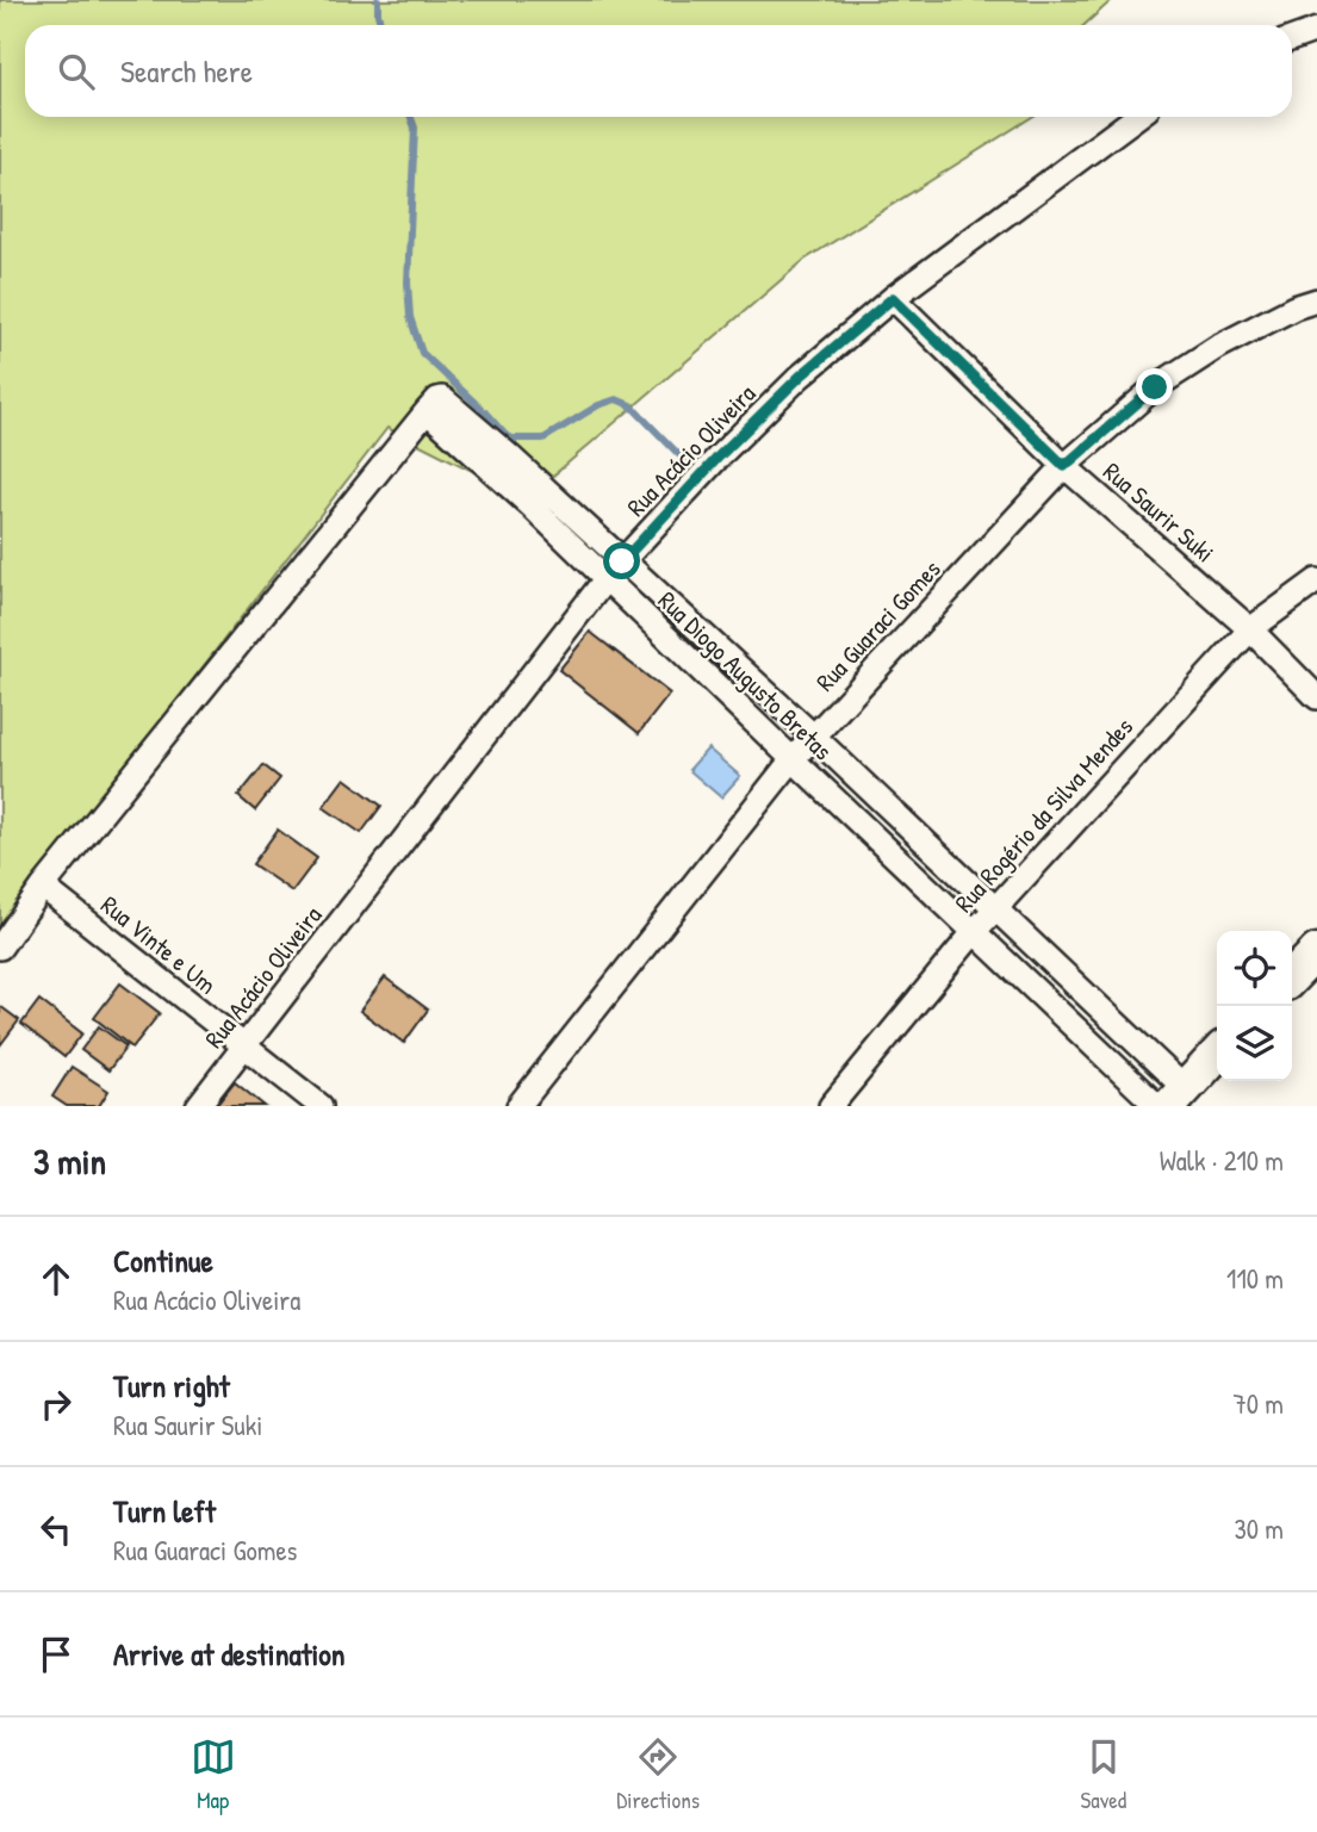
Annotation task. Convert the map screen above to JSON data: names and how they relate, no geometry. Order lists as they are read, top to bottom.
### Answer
{
  "streets": {
    "street": [
      "Rua Acácio Oliveira",
      "Rua Saurir Suki",
      "Rua Guaraci Gomes",
      "Rua Diogo Augusto Bretas",
      "Rua Rogério da Silva Mendes",
      "Rua Vinte e Um"
    ]
  },
  "crossings": [
    ["Rua Acácio Oliveira", "Rua Saurir Suki"],
    ["Rua Acácio Oliveira", "Rua Diogo Augusto Bretas"],
    ["Rua Acácio Oliveira", "Rua Vinte e Um"],
    ["Rua Saurir Suki", "Rua Guaraci Gomes"],
    ["Rua Saurir Suki", "Rua Rogério da Silva Mendes"],
    ["Rua Guaraci Gomes", "Rua Diogo Augusto Bretas"],
    ["Rua Diogo Augusto Bretas", "Rua Rogério da Silva Mendes"]
  ],
  "page": {
    "search": "Search here",
    "heading": ["3 min", "Walk · 210 m"],
    "list": [
      ["Continue", "Rua Acácio Oliveira", "110 m"],
      ["Turn right", "Rua Saurir Suki", "70 m"],
      ["Turn left", "Rua Guaraci Gomes", "30 m"],
      "Arrive at destination"
    ],
    "nav": ["Map", "Directions", "Saved"]
  }
}
